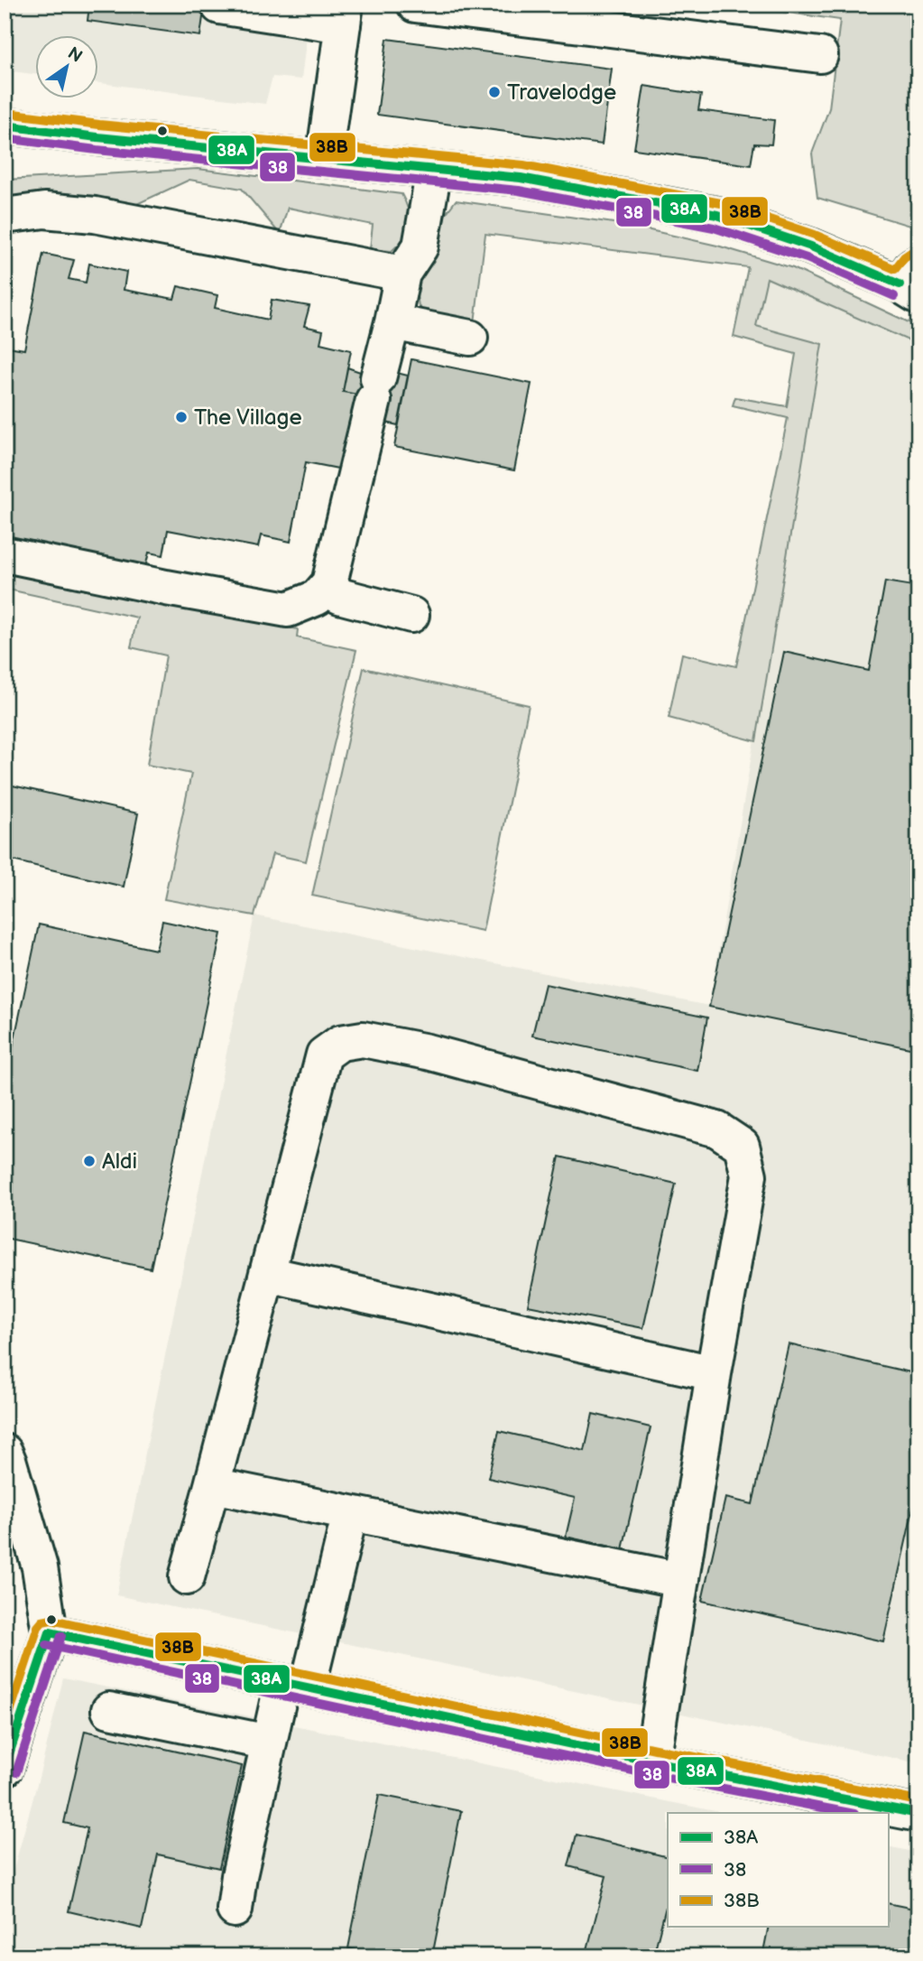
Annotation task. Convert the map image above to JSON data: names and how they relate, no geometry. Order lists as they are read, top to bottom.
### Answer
{
  "places": ["Travelodge", "The Village", "Aldi"],
  "lines": ["transit line 38B", "transit line 38A", "transit line 38"],
  "legend": ["38A", "38", "38B"],
  "north": "top right"
}
